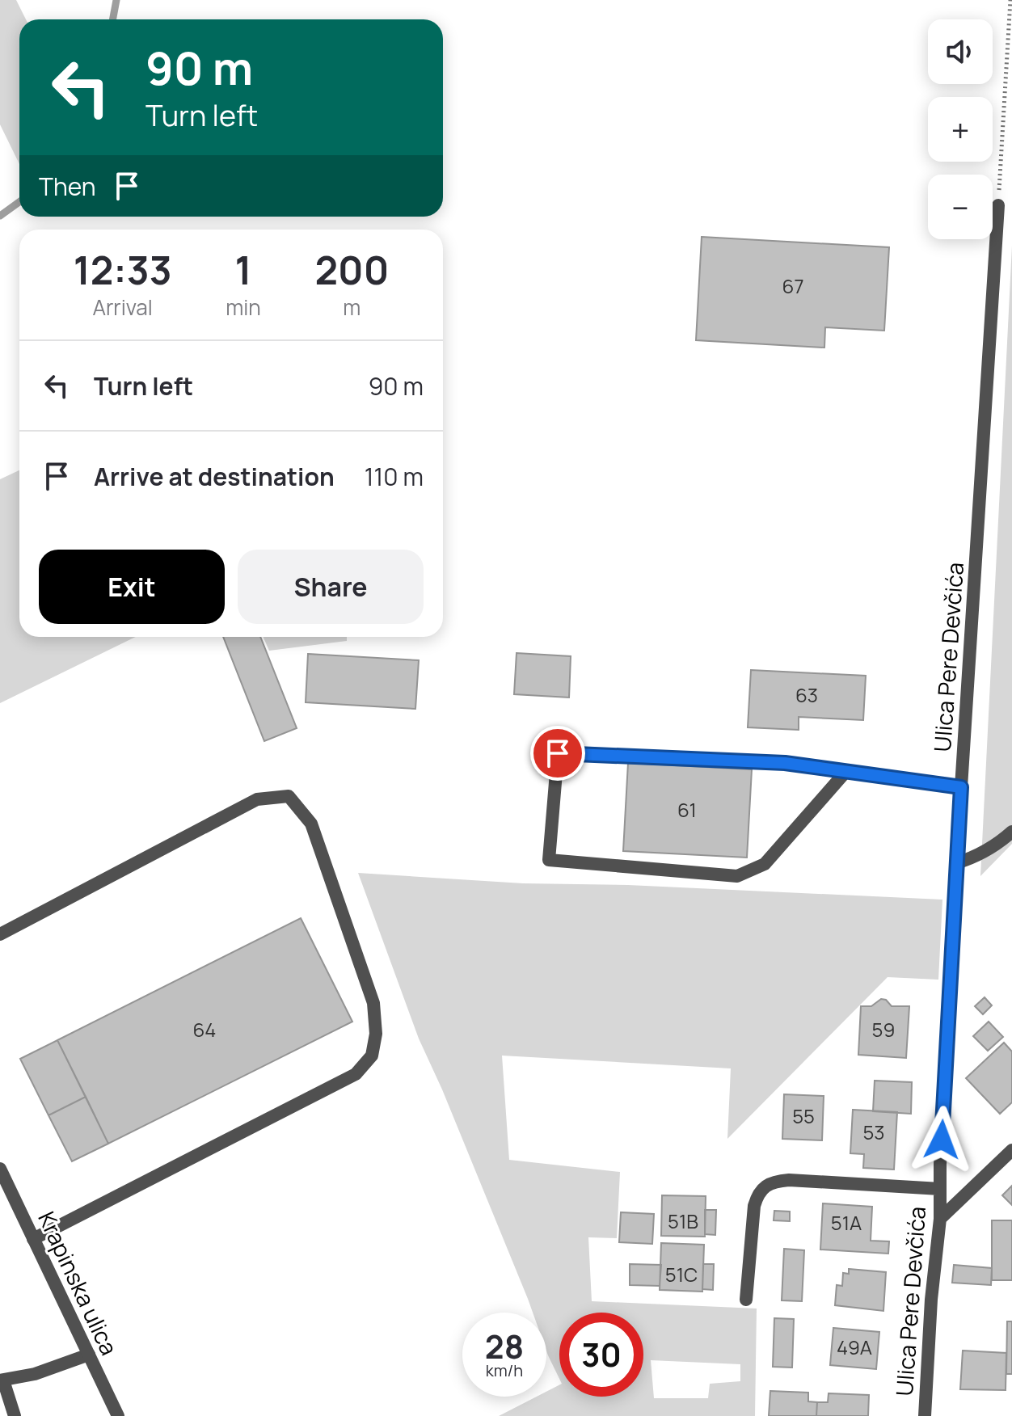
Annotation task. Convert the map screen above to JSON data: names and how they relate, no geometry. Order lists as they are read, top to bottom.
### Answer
{
  "streets": {
    "street": ["Ulica Pere Devčića", "Krapinska ulica"]
  },
  "house_numbers": [
    "67",
    "63",
    "61",
    "64",
    "59",
    "55",
    "53",
    "51B",
    "51A",
    "51C",
    "49A"
  ],
  "page": {
    "map_buttons": ["+", "−"],
    "turn": ["90 m", "Turn left"],
    "then": "Then",
    "eta": [
      "12:33",
      "Arrival",
      "1",
      "min",
      "200",
      "m"
    ],
    "list": [
      {
        "name": "Turn left",
        "value": "90 m"
      },
      {
        "name": "Arrive at destination",
        "value": "110 m"
      }
    ],
    "buttons": ["Exit", "Share"],
    "speed": "28 km/h",
    "limit": "30"
  }
}
